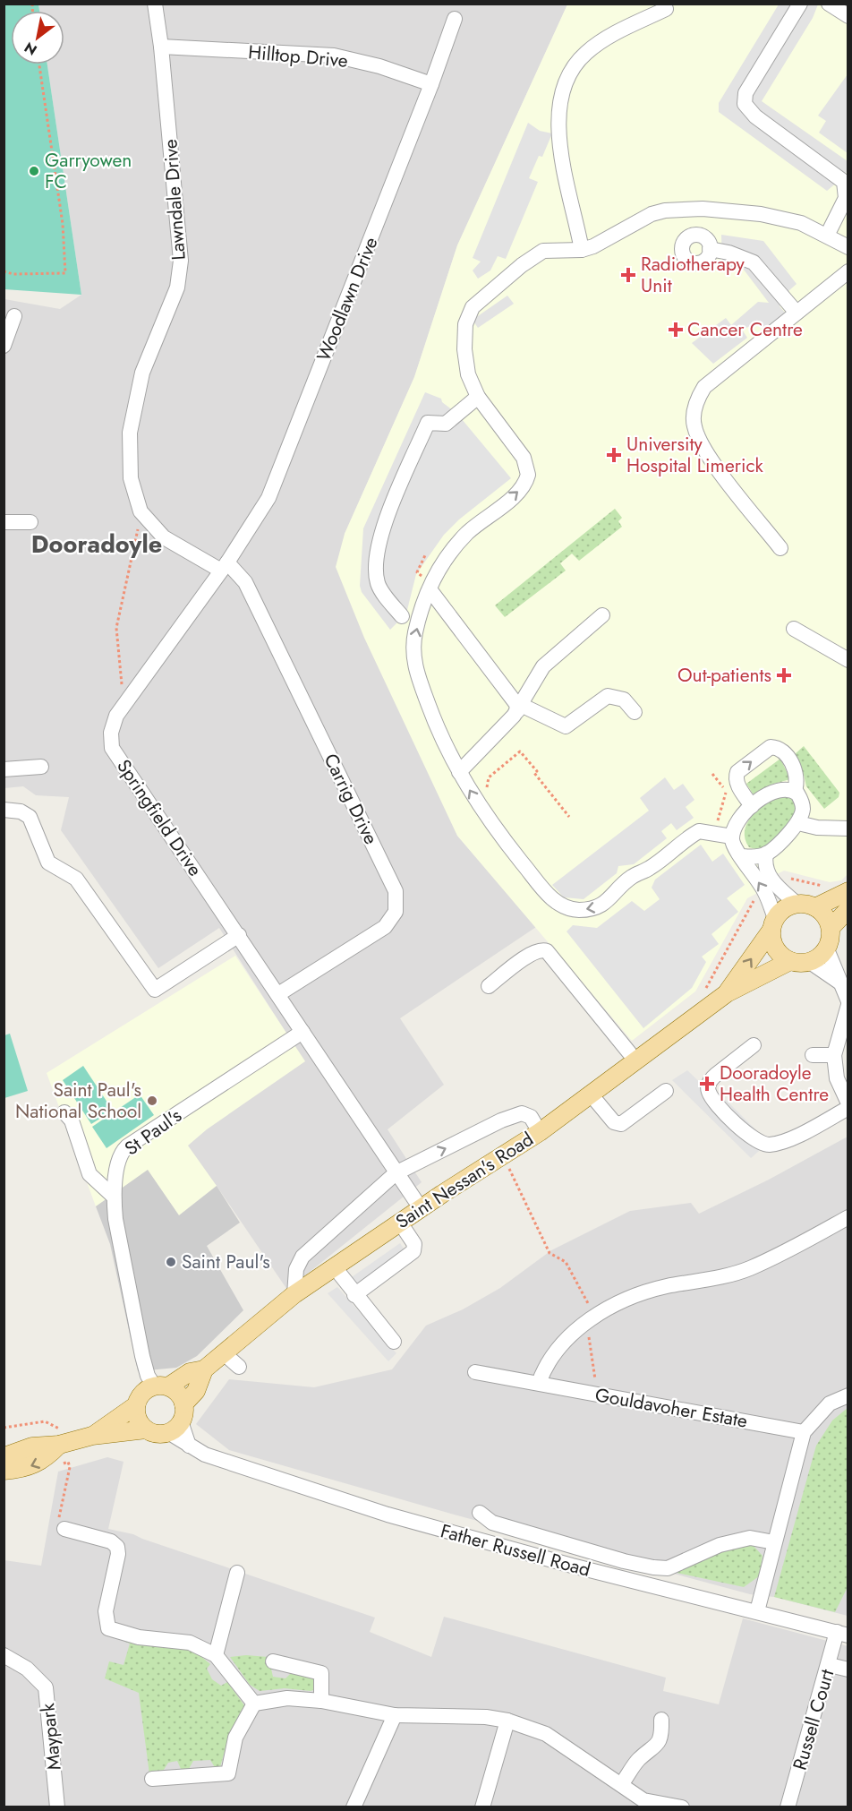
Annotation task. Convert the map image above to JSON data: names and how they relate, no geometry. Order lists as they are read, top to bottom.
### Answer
{
  "streets": {
    "main road": ["Saint Nessan's Road"],
    "street": [
      "Hilltop Drive",
      "Lawndale Drive",
      "Woodlawn Drive",
      "Carrig Drive",
      "Springfield Drive",
      "St Paul's",
      "Gouldavoher Estate",
      "Father Russell Road",
      "Russell Court",
      "Maypark"
    ]
  },
  "crossings": [
    ["Hilltop Drive", "Lawndale Drive"],
    ["Hilltop Drive", "Woodlawn Drive"],
    ["Lawndale Drive", "Woodlawn Drive"],
    ["Lawndale Drive", "Carrig Drive"],
    ["Lawndale Drive", "Springfield Drive"],
    ["Woodlawn Drive", "Carrig Drive"],
    ["Woodlawn Drive", "Springfield Drive"],
    ["Carrig Drive", "Springfield Drive"],
    ["Springfield Drive", "St Paul's"],
    ["Springfield Drive", "Saint Nessan's Road"],
    ["St Paul's", "Saint Nessan's Road"],
    ["St Paul's", "Father Russell Road"],
    ["Saint Nessan's Road", "Father Russell Road"],
    ["Father Russell Road", "Russell Court"]
  ],
  "districts": ["Dooradoyle"],
  "places": {
    "other": ["Garryowen FC", "Saint Paul's National School", "Saint Paul's"],
    "health": [
      "Radiotherapy Unit",
      "Cancer Centre",
      "University Hospital Limerick",
      "Out-patients",
      "Dooradoyle Health Centre"
    ]
  },
  "north": "bottom left"
}
